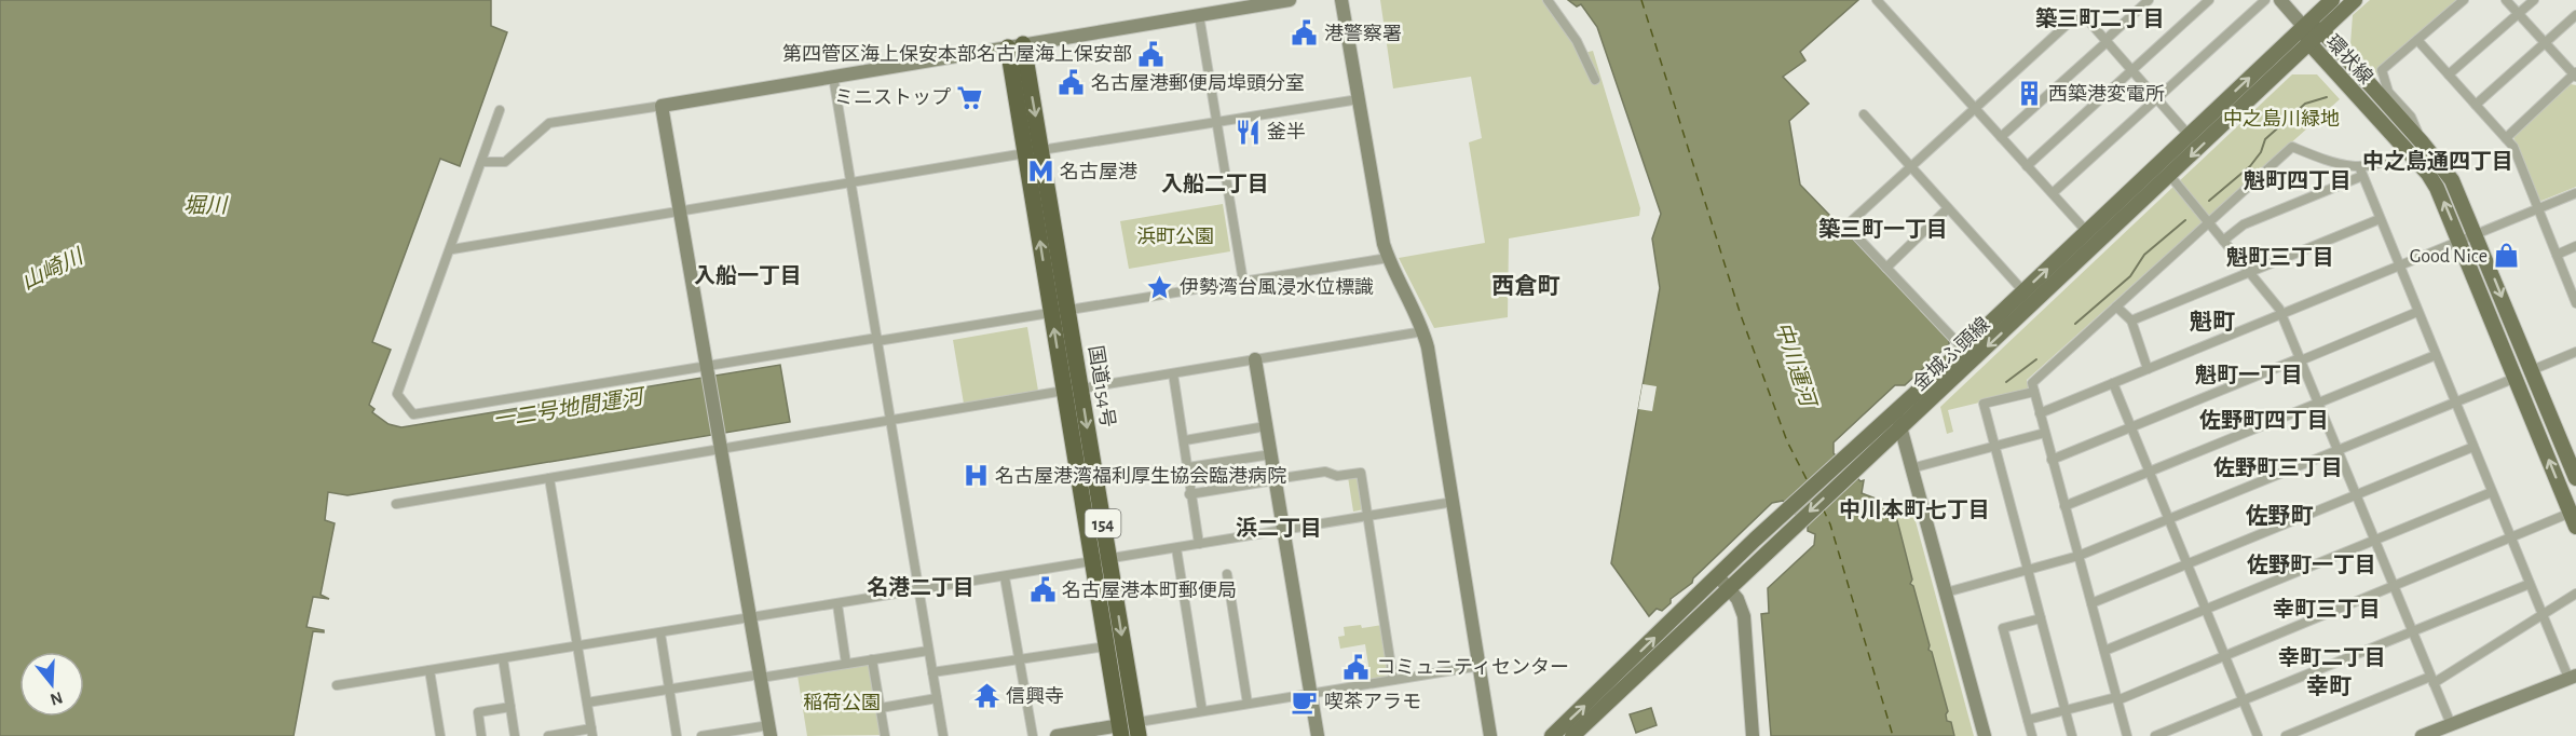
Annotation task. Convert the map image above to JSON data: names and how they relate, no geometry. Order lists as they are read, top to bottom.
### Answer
{
  "streets": {
    "highway": ["国道154号", "154"],
    "main road": ["環状線", "金城ふ頭線"]
  },
  "crossings": [
    ["環状線", "金城ふ頭線"]
  ],
  "districts": [
    "築三町二丁目",
    "中之島通四丁目",
    "魁町四丁目",
    "入船二丁目",
    "築三町一丁目",
    "魁町三丁目",
    "入船一丁目",
    "西倉町",
    "魁町",
    "魁町一丁目",
    "佐野町四丁目",
    "佐野町三丁目",
    "中川本町七丁目",
    "佐野町",
    "浜二丁目",
    "佐野町一丁目",
    "名港二丁目",
    "幸町三丁目",
    "幸町二丁目",
    "幸町"
  ],
  "water": [
    "堀川",
    "山崎川",
    "中川運河",
    "一二号地間運河"
  ],
  "parks": ["中之島川緑地", "浜町公園", "稲荷公園"],
  "places": {
    "public building": [
      "港警察署",
      "第四管区海上保安本部名古屋海上保安部",
      "名古屋港郵便局埠頭分室",
      "名古屋港本町郵便局",
      "コミュニティセンター"
    ],
    "building": ["西築港変電所"],
    "supermarket": ["ミニストップ"],
    "restaurant": ["釜半"],
    "metro station": ["名古屋港"],
    "shop": ["Good Nice"],
    "place": ["伊勢湾台風浸水位標識"],
    "hospital": ["名古屋港湾福利厚生協会臨港病院"],
    "temple": ["信興寺"],
    "cafe": ["喫茶アラモ"]
  },
  "north": "bottom"
}
